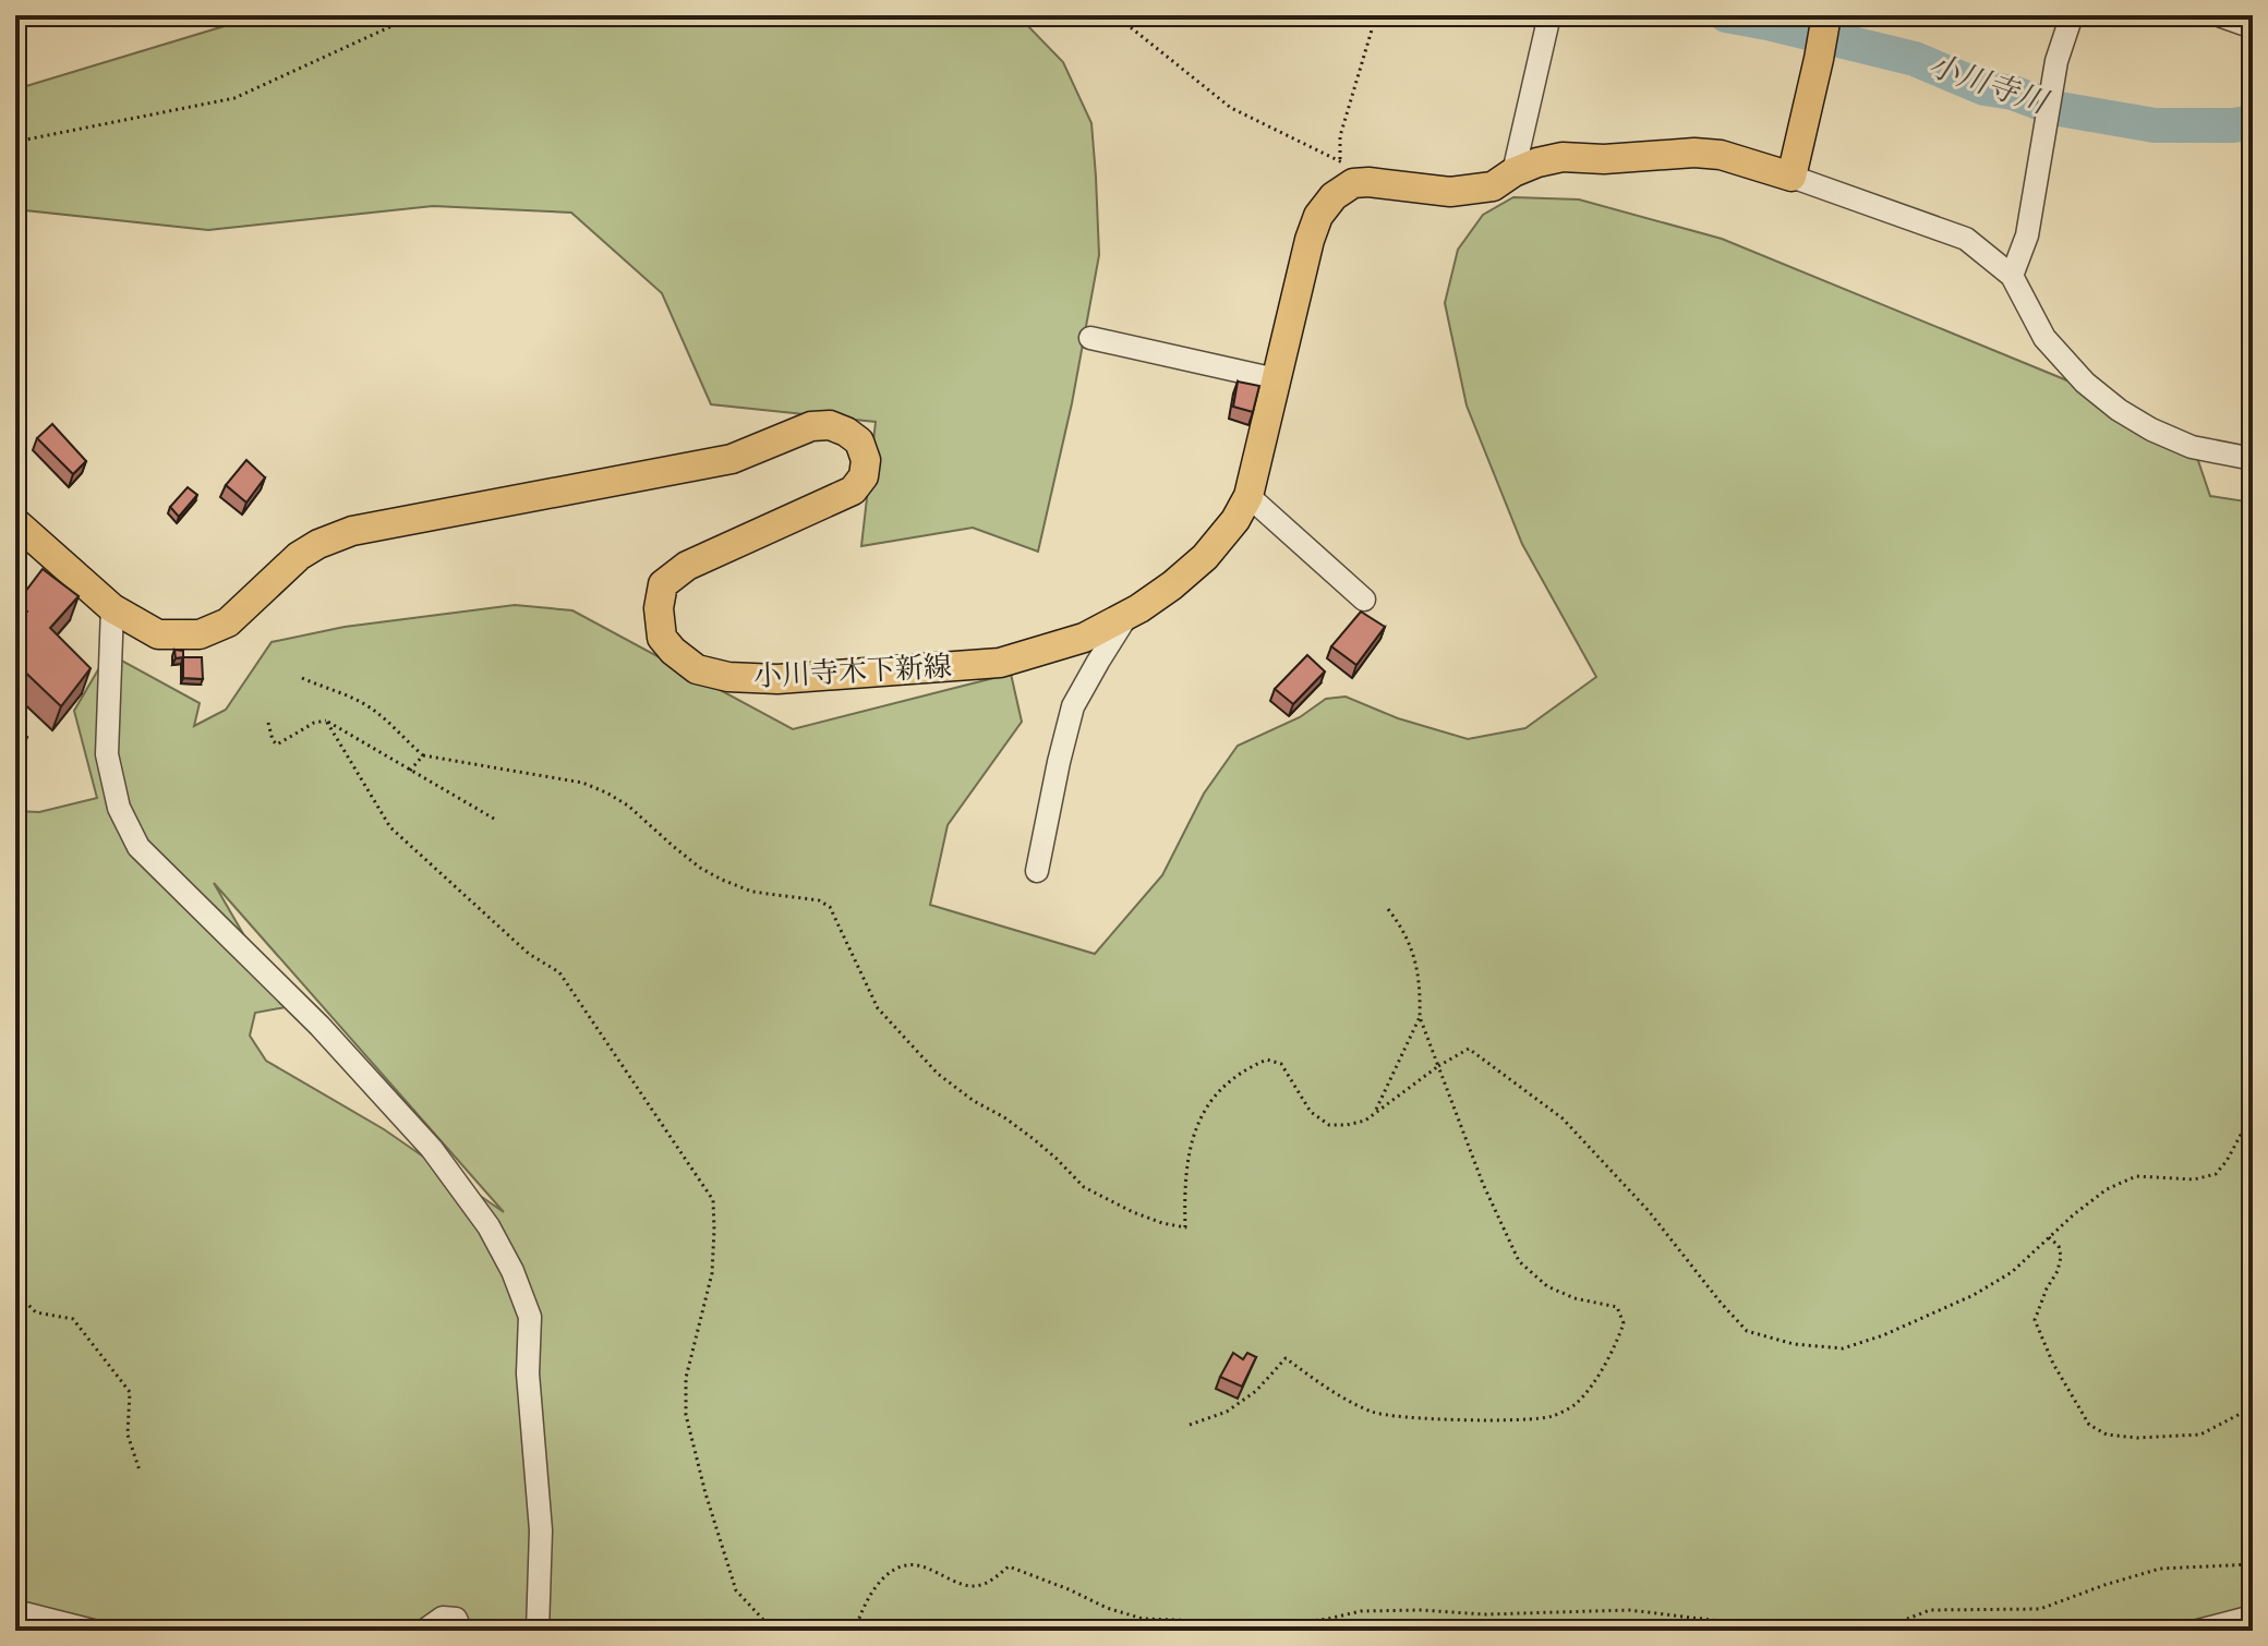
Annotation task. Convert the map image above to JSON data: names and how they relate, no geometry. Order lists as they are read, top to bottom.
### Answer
{
  "streets": {
    "main road": ["小川寺木下新線"]
  },
  "water": ["小川寺川"]
}
